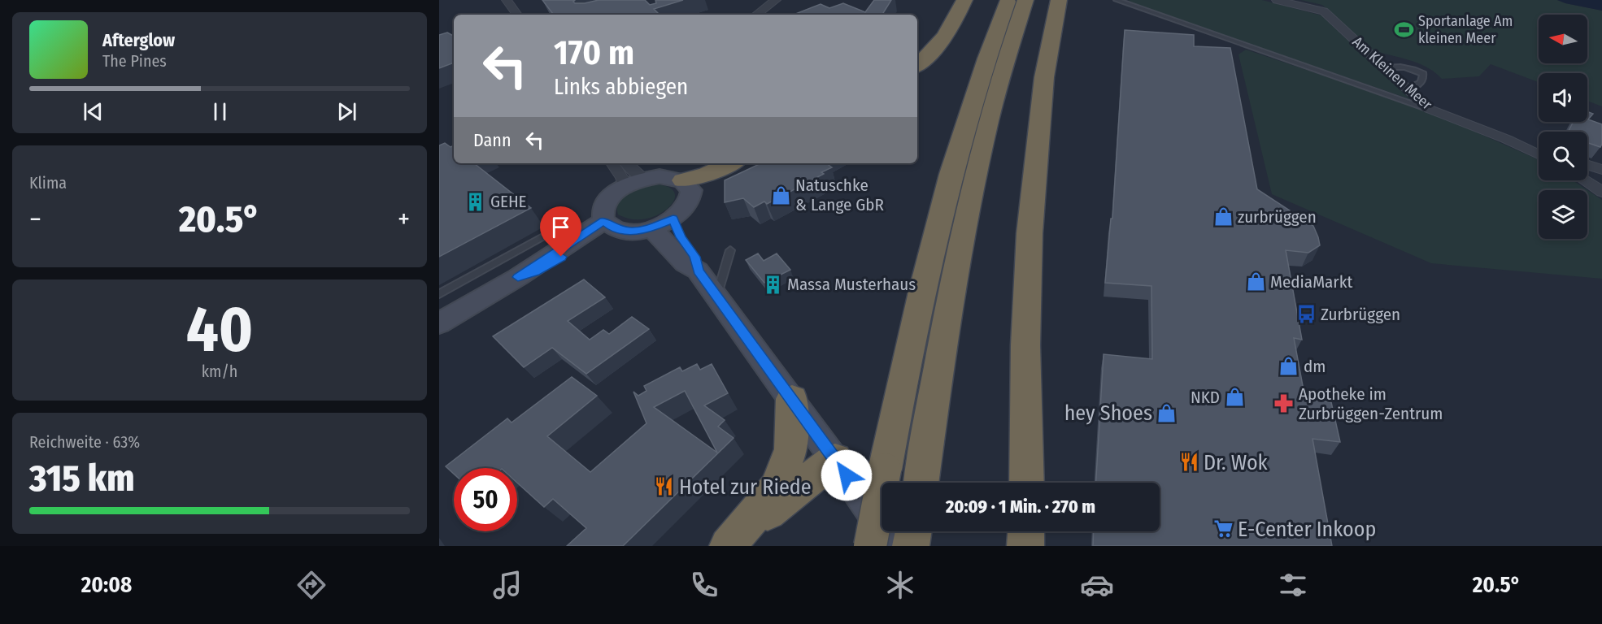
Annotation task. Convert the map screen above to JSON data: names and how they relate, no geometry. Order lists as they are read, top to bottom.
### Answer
{
  "streets": {
    "street": ["Am Kleinen Meer"]
  },
  "places": {
    "sports": ["Sportanlage Am kleinen Meer"],
    "shop": [
      "Natuschke & Lange GbR",
      "zurbrüggen",
      "MediaMarkt",
      "dm",
      "NKD",
      "hey Shoes"
    ],
    "building": ["GEHE", "Massa Musterhaus"],
    "bus stop": ["Zurbrüggen"],
    "pharmacy": ["Apotheke im Zurbrüggen-Zentrum"],
    "restaurant": ["Dr. Wok", "Hotel zur Riede"],
    "supermarket": ["E-Center Inkoop"]
  },
  "north": "left",
  "page": {
    "turn": ["170 m", "Links abbiegen"],
    "song": ["Afterglow", "The Pines"],
    "then": "Dann",
    "tile": [
      "Klima",
      ["40", "km/h"],
      ["Reichweite · 63%", "315 km"]
    ],
    "heat": ["−", "20.5°", "+"],
    "limit": "50",
    "trip": "20:09 · 1 Min. · 270 m",
    "tabs": ["20:08", "20.5°"]
  }
}
